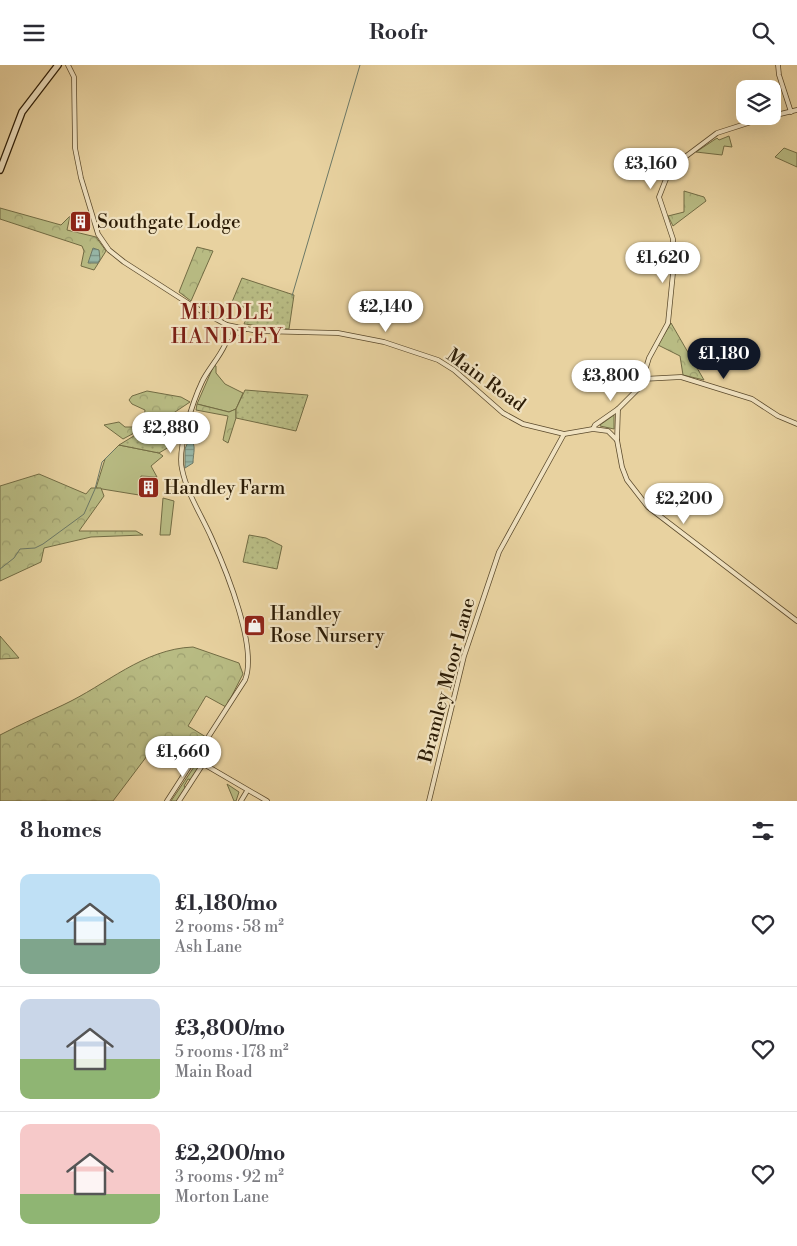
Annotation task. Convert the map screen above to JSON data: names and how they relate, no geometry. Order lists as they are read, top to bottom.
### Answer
{
  "streets": {
    "street": ["Main Road", "Bramley Moor Lane"]
  },
  "crossings": [
    ["Main Road", "Bramley Moor Lane"]
  ],
  "districts": ["MIDDLE HANDLEY"],
  "places": {
    "building": ["Southgate Lodge", "Handley Farm"],
    "shop": ["Handley Rose Nursery"]
  },
  "page": {
    "header": "Roofr",
    "price": [
      "£3,160",
      "£1,620",
      "£2,140",
      "£1,180",
      "£3,800",
      "£2,880",
      "£2,200",
      "£1,660"
    ],
    "heading": "8 homes",
    "list": [
      {
        "name": "£1,180/mo",
        "note": "2 rooms · 58 m² · Ash Lane"
      },
      {
        "name": "£3,800/mo",
        "note": "5 rooms · 178 m² · Main Road"
      },
      {
        "name": "£2,200/mo",
        "note": "3 rooms · 92 m² · Morton Lane"
      }
    ]
  }
}
